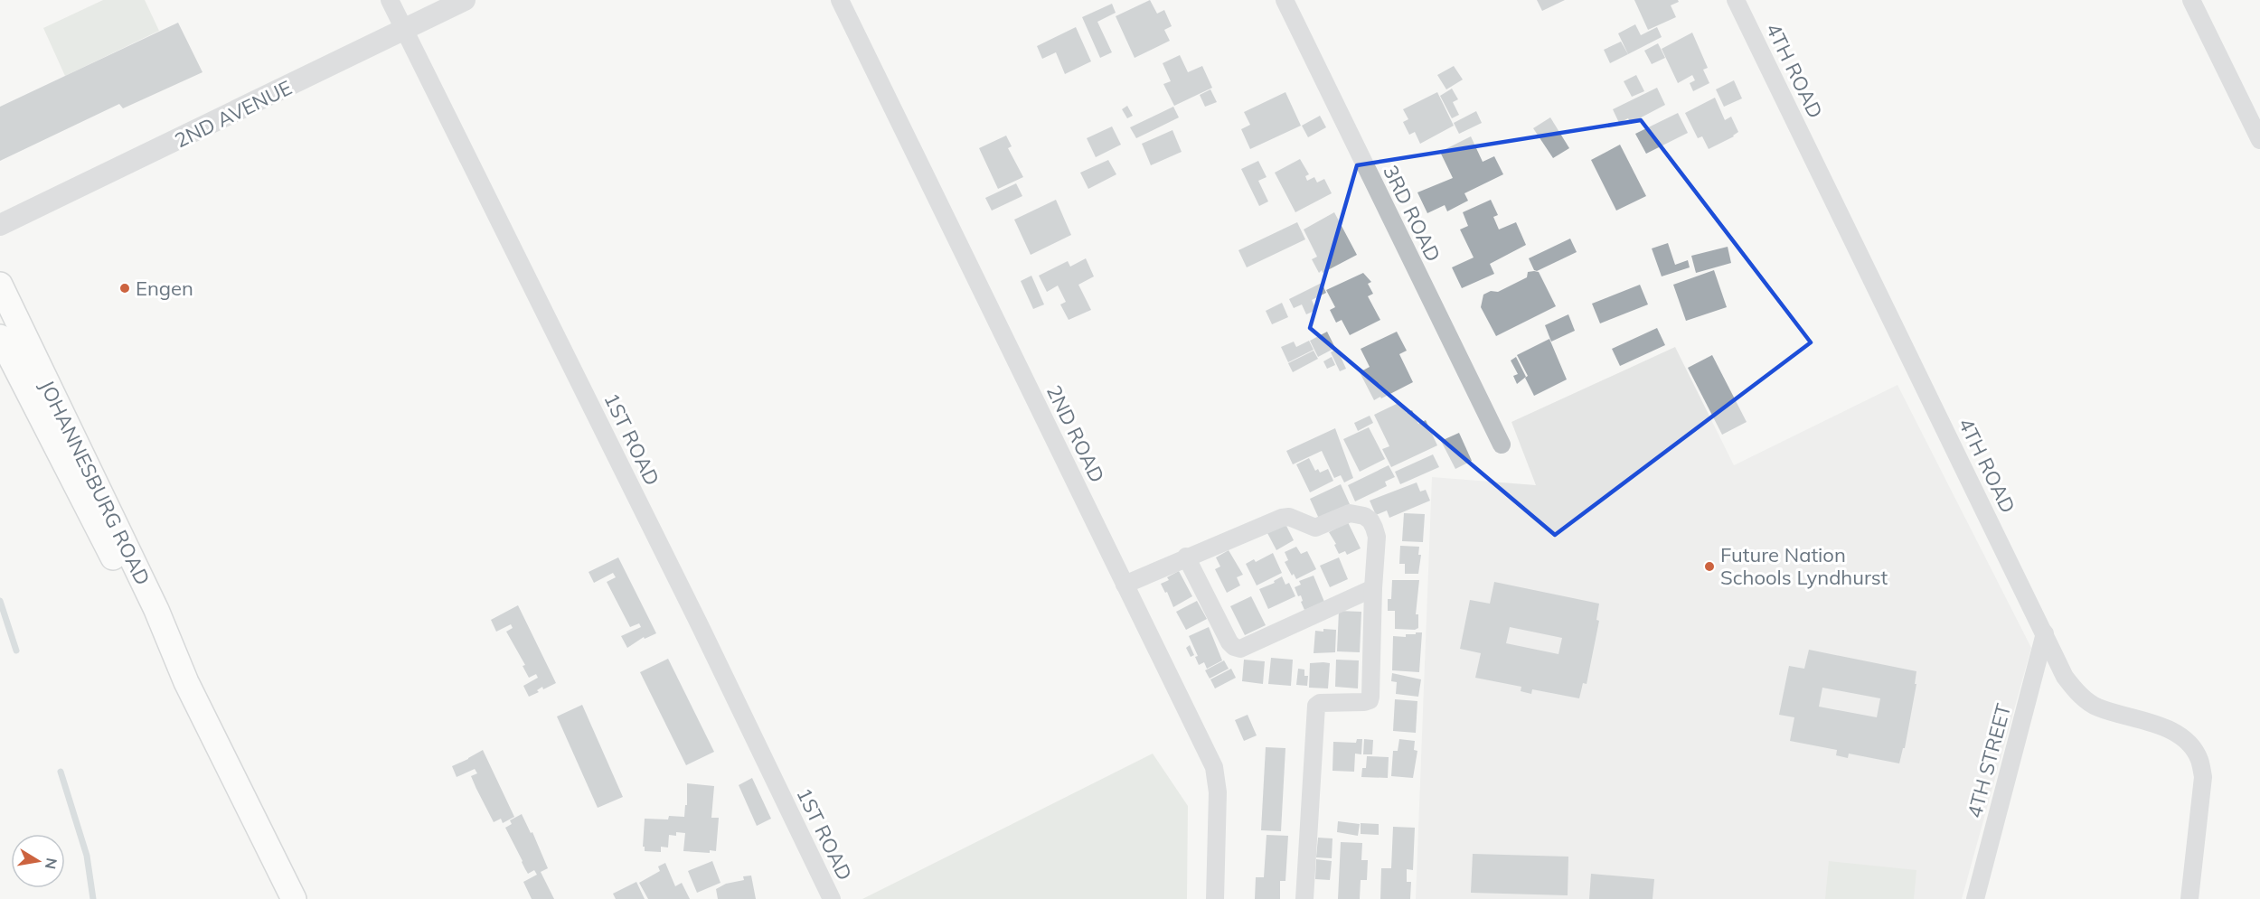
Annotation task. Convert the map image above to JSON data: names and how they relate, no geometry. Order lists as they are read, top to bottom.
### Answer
{
  "streets": {
    "main road": ["JOHANNESBURG ROAD"],
    "street": [
      "4TH ROAD",
      "2ND AVENUE",
      "3RD ROAD",
      "2ND ROAD",
      "1ST ROAD",
      "4TH STREET"
    ]
  },
  "crossings": [
    ["4TH ROAD", "4TH STREET"],
    ["2ND AVENUE", "1ST ROAD"]
  ],
  "places": ["Engen", "Future Nation Schools Lyndhurst"],
  "north": "right"
}
